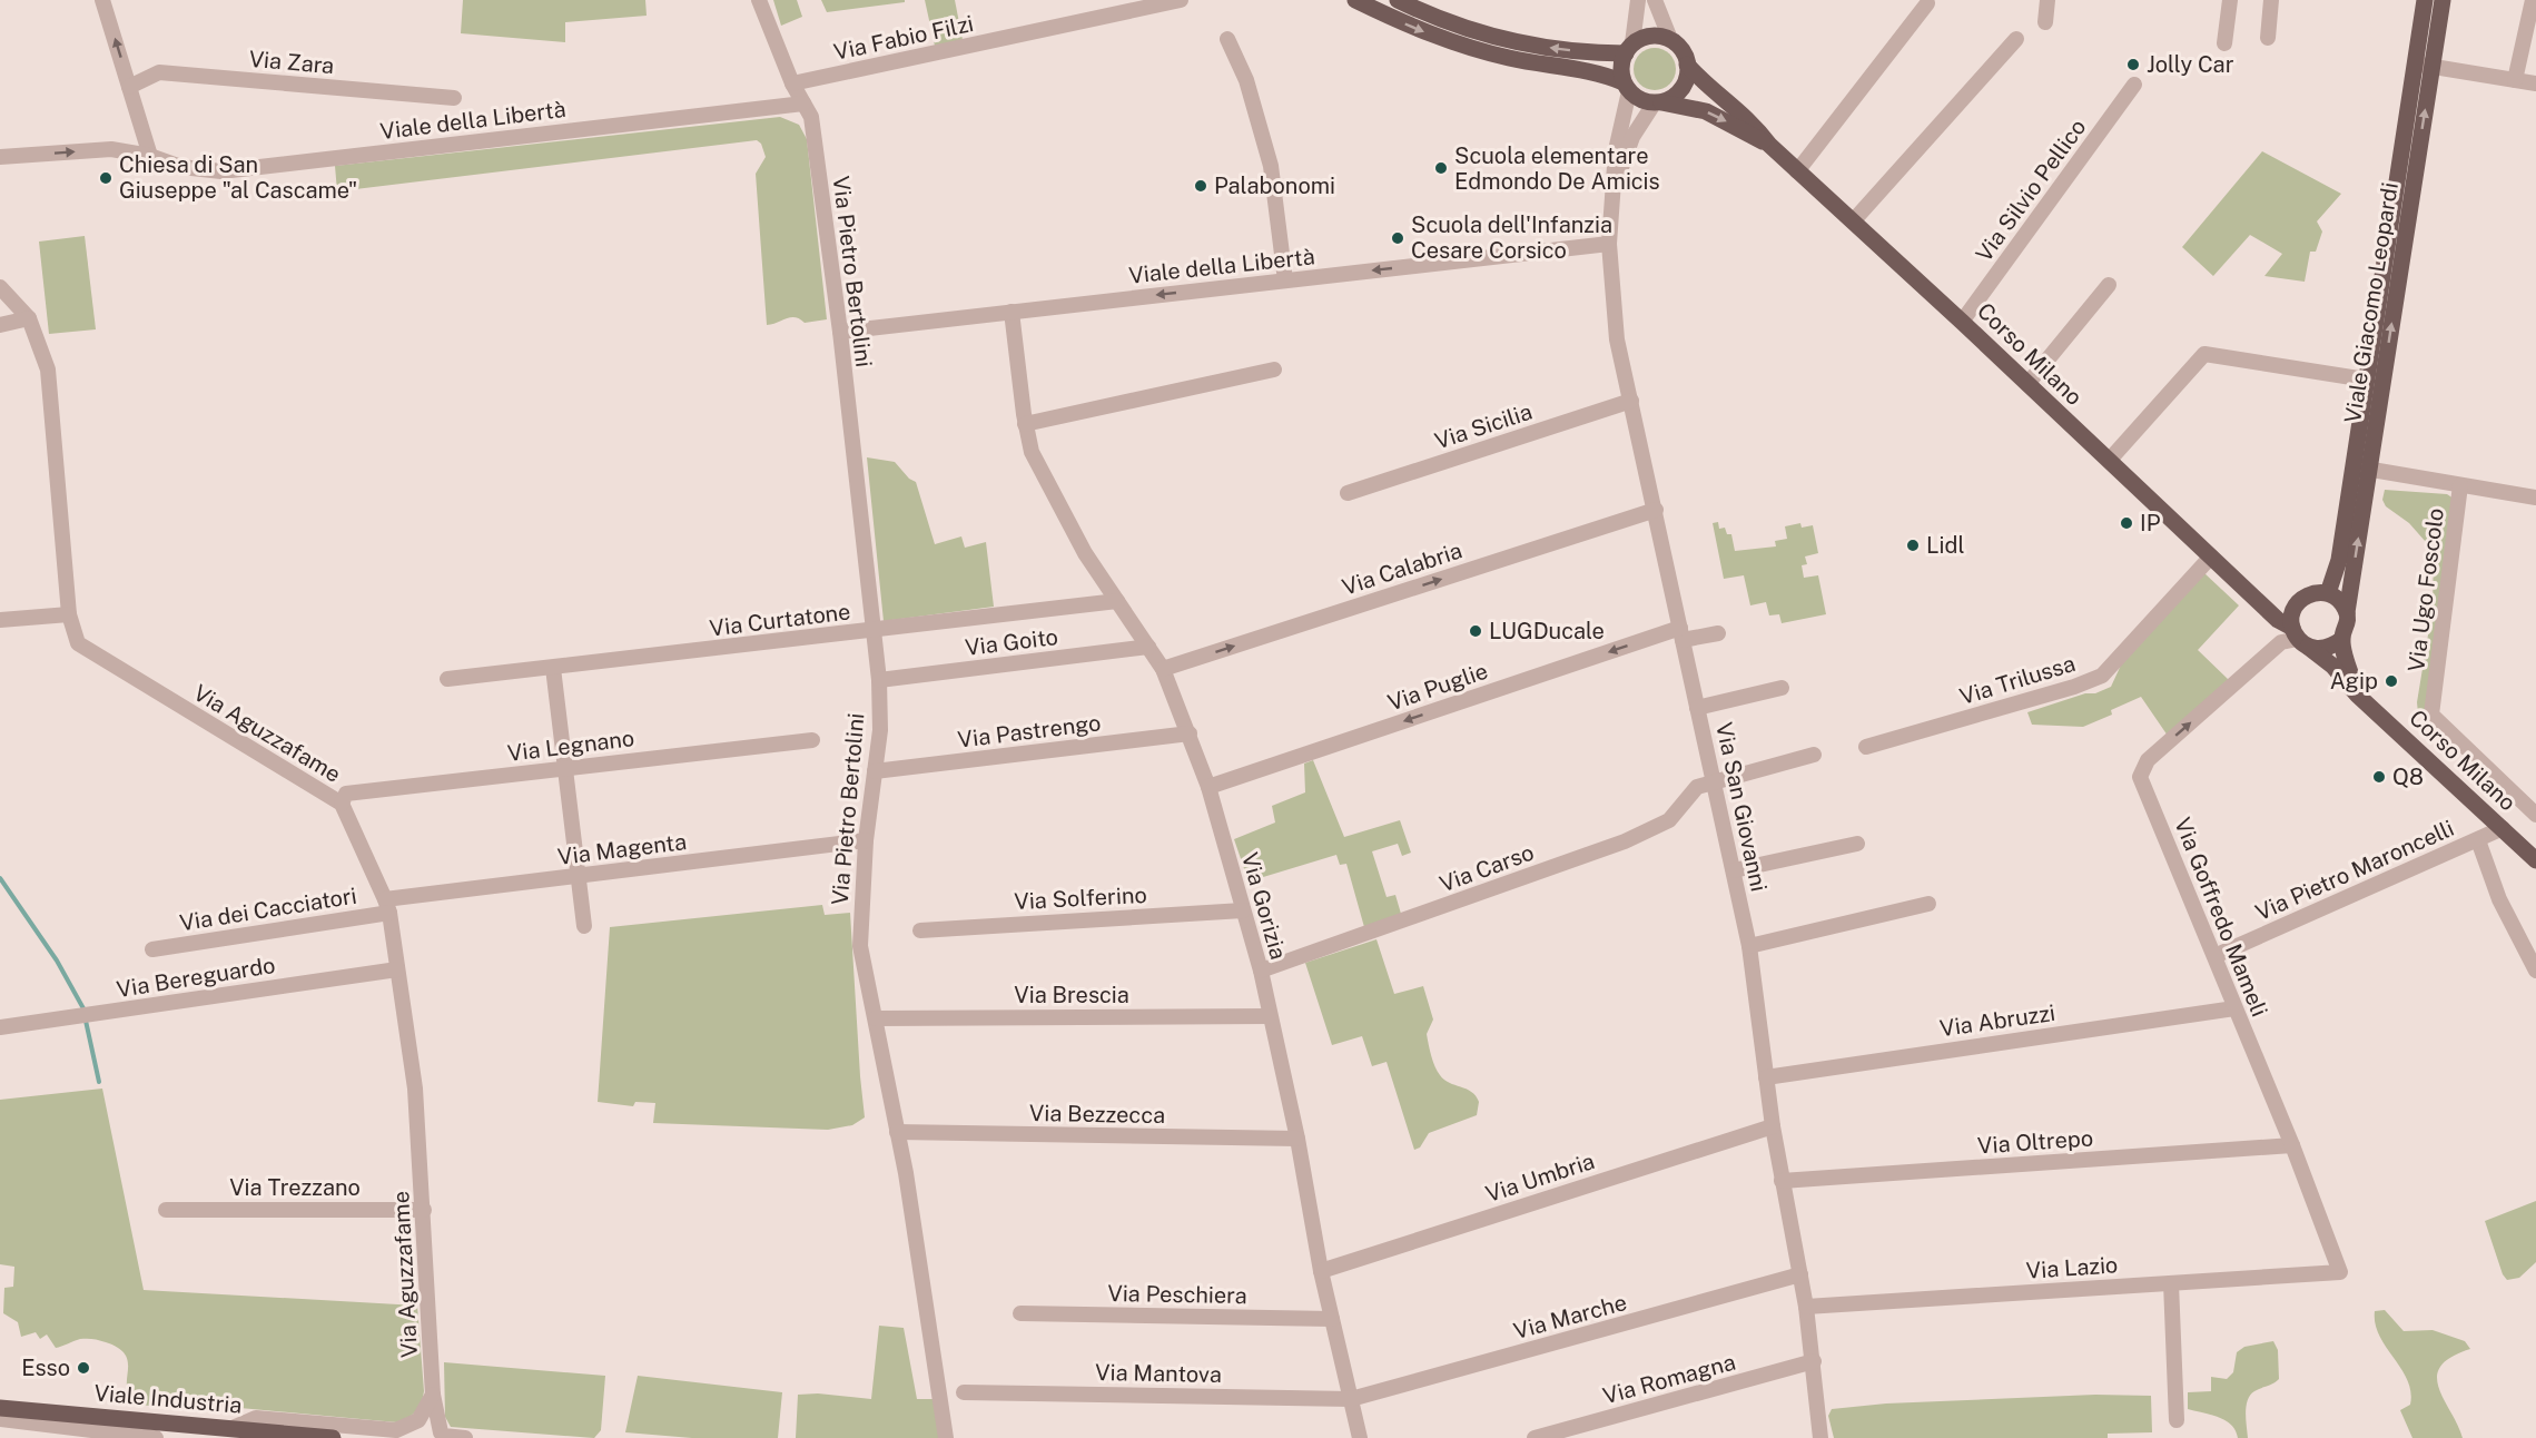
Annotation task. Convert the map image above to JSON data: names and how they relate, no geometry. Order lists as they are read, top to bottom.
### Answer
{
  "streets": {
    "main road": ["Viale Giacomo Leopardi", "Corso Milano", "Viale Industria"],
    "street": [
      "Via Fabio Filzi",
      "Via Zara",
      "Viale della Libertà",
      "Via Silvio Pellico",
      "Via Pietro Bertolini",
      "Via Sicilia",
      "Via Calabria",
      "Via Ugo Foscolo",
      "Via Curtatone",
      "Via Goito",
      "Via Trilussa",
      "Via Puglie",
      "Via Pastrengo",
      "Via Aguzzafame",
      "Via Legnano",
      "Via San Giovanni",
      "Via Magenta",
      "Via Carso",
      "Via Pietro Maroncelli",
      "Via Solferino",
      "Via Gorizia",
      "Via dei Cacciatori",
      "Via Goffredo Mameli",
      "Via Bereguardo",
      "Via Brescia",
      "Via Abruzzi",
      "Via Bezzecca",
      "Via Oltrepo",
      "Via Umbria",
      "Via Trezzano",
      "Via Lazio",
      "Via Peschiera",
      "Via Marche",
      "Via Mantova",
      "Via Romagna"
    ]
  },
  "crossings": [
    ["Via Fabio Filzi", "Via Pietro Bertolini"],
    ["Viale della Libertà", "Via Pietro Bertolini"],
    ["Viale della Libertà", "Via San Giovanni"],
    ["Viale della Libertà", "Via Gorizia"],
    ["Via Silvio Pellico", "Corso Milano"],
    ["Via Pietro Bertolini", "Via Curtatone"],
    ["Via Pietro Bertolini", "Via Goito"],
    ["Via Pietro Bertolini", "Via Pastrengo"],
    ["Via Pietro Bertolini", "Via Magenta"],
    ["Via Pietro Bertolini", "Via Brescia"],
    ["Via Pietro Bertolini", "Via Bezzecca"],
    ["Viale Giacomo Leopardi", "Corso Milano"],
    ["Viale Giacomo Leopardi", "Via Goffredo Mameli"],
    ["Corso Milano", "Via Trilussa"],
    ["Corso Milano", "Via San Giovanni"],
    ["Corso Milano", "Via Pietro Maroncelli"],
    ["Corso Milano", "Via Goffredo Mameli"],
    ["Via Sicilia", "Via San Giovanni"],
    ["Via Calabria", "Via San Giovanni"],
    ["Via Calabria", "Via Gorizia"],
    ["Via Curtatone", "Via Gorizia"],
    ["Via Goito", "Via Gorizia"],
    ["Via Puglie", "Via San Giovanni"],
    ["Via Puglie", "Via Gorizia"],
    ["Via Pastrengo", "Via Gorizia"],
    ["Via Aguzzafame", "Via Legnano"],
    ["Via Aguzzafame", "Via Magenta"],
    ["Via Aguzzafame", "Via dei Cacciatori"],
    ["Via Aguzzafame", "Via Bereguardo"],
    ["Via Aguzzafame", "Via Trezzano"],
    ["Via San Giovanni", "Via Carso"],
    ["Via San Giovanni", "Via Abruzzi"],
    ["Via San Giovanni", "Via Oltrepo"],
    ["Via San Giovanni", "Via Umbria"],
    ["Via San Giovanni", "Via Lazio"],
    ["Via San Giovanni", "Via Marche"],
    ["Via San Giovanni", "Via Romagna"],
    ["Via Magenta", "Via dei Cacciatori"],
    ["Via Carso", "Via Gorizia"],
    ["Via Solferino", "Via Gorizia"],
    ["Via Gorizia", "Via Brescia"],
    ["Via Gorizia", "Via Bezzecca"],
    ["Via Gorizia", "Via Umbria"],
    ["Via Gorizia", "Via Peschiera"],
    ["Via Gorizia", "Via Marche"],
    ["Via Gorizia", "Via Mantova"],
    ["Via Goffredo Mameli", "Via Abruzzi"],
    ["Via Goffredo Mameli", "Via Oltrepo"],
    ["Via Goffredo Mameli", "Via Lazio"],
    ["Via Marche", "Via Mantova"]
  ],
  "one_way": ["Via Calabria", "Via Puglie", "Via Goffredo Mameli"],
  "places": [
    "Jolly Car",
    "Scuola elementare Edmondo De Amicis",
    "Chiesa di San Giuseppe \"al Cascame\"",
    "Palabonomi",
    "Scuola dell'Infanzia Cesare Corsico",
    "IP",
    "Lidl",
    "LUGDucale",
    "Agip",
    "Q8",
    "Esso"
  ]
}
